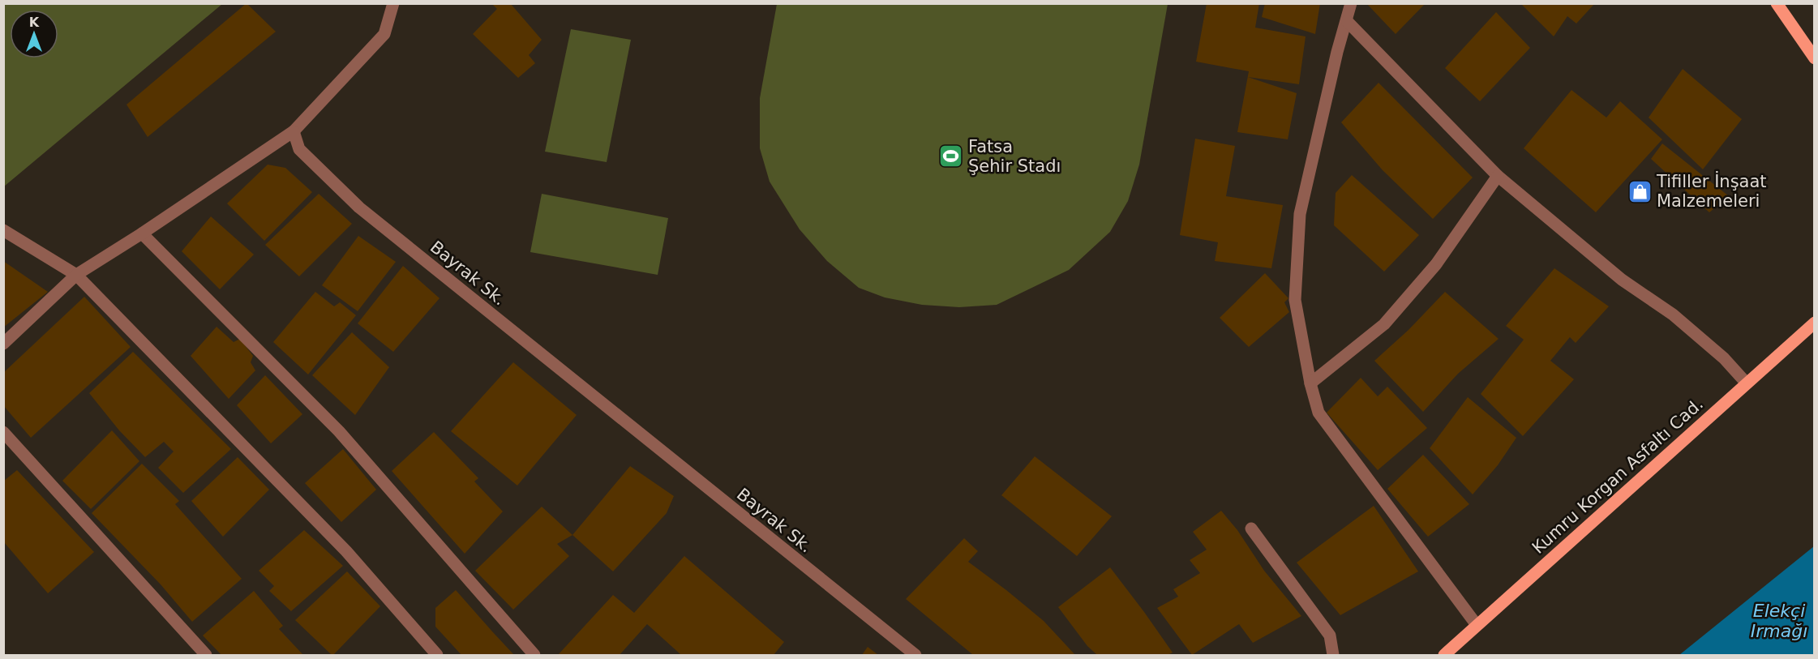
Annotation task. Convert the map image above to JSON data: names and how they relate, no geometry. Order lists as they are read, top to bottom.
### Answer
{
  "streets": {
    "main road": ["Kumru Korgan Asfaltı Cad."],
    "street": ["Bayrak Sk."]
  },
  "water": ["Elekçi Irmağı"],
  "places": {
    "sports": ["Fatsa Şehir Stadı"],
    "shop": ["Tifiller İnşaat Malzemeleri"]
  },
  "north": "top"
}
